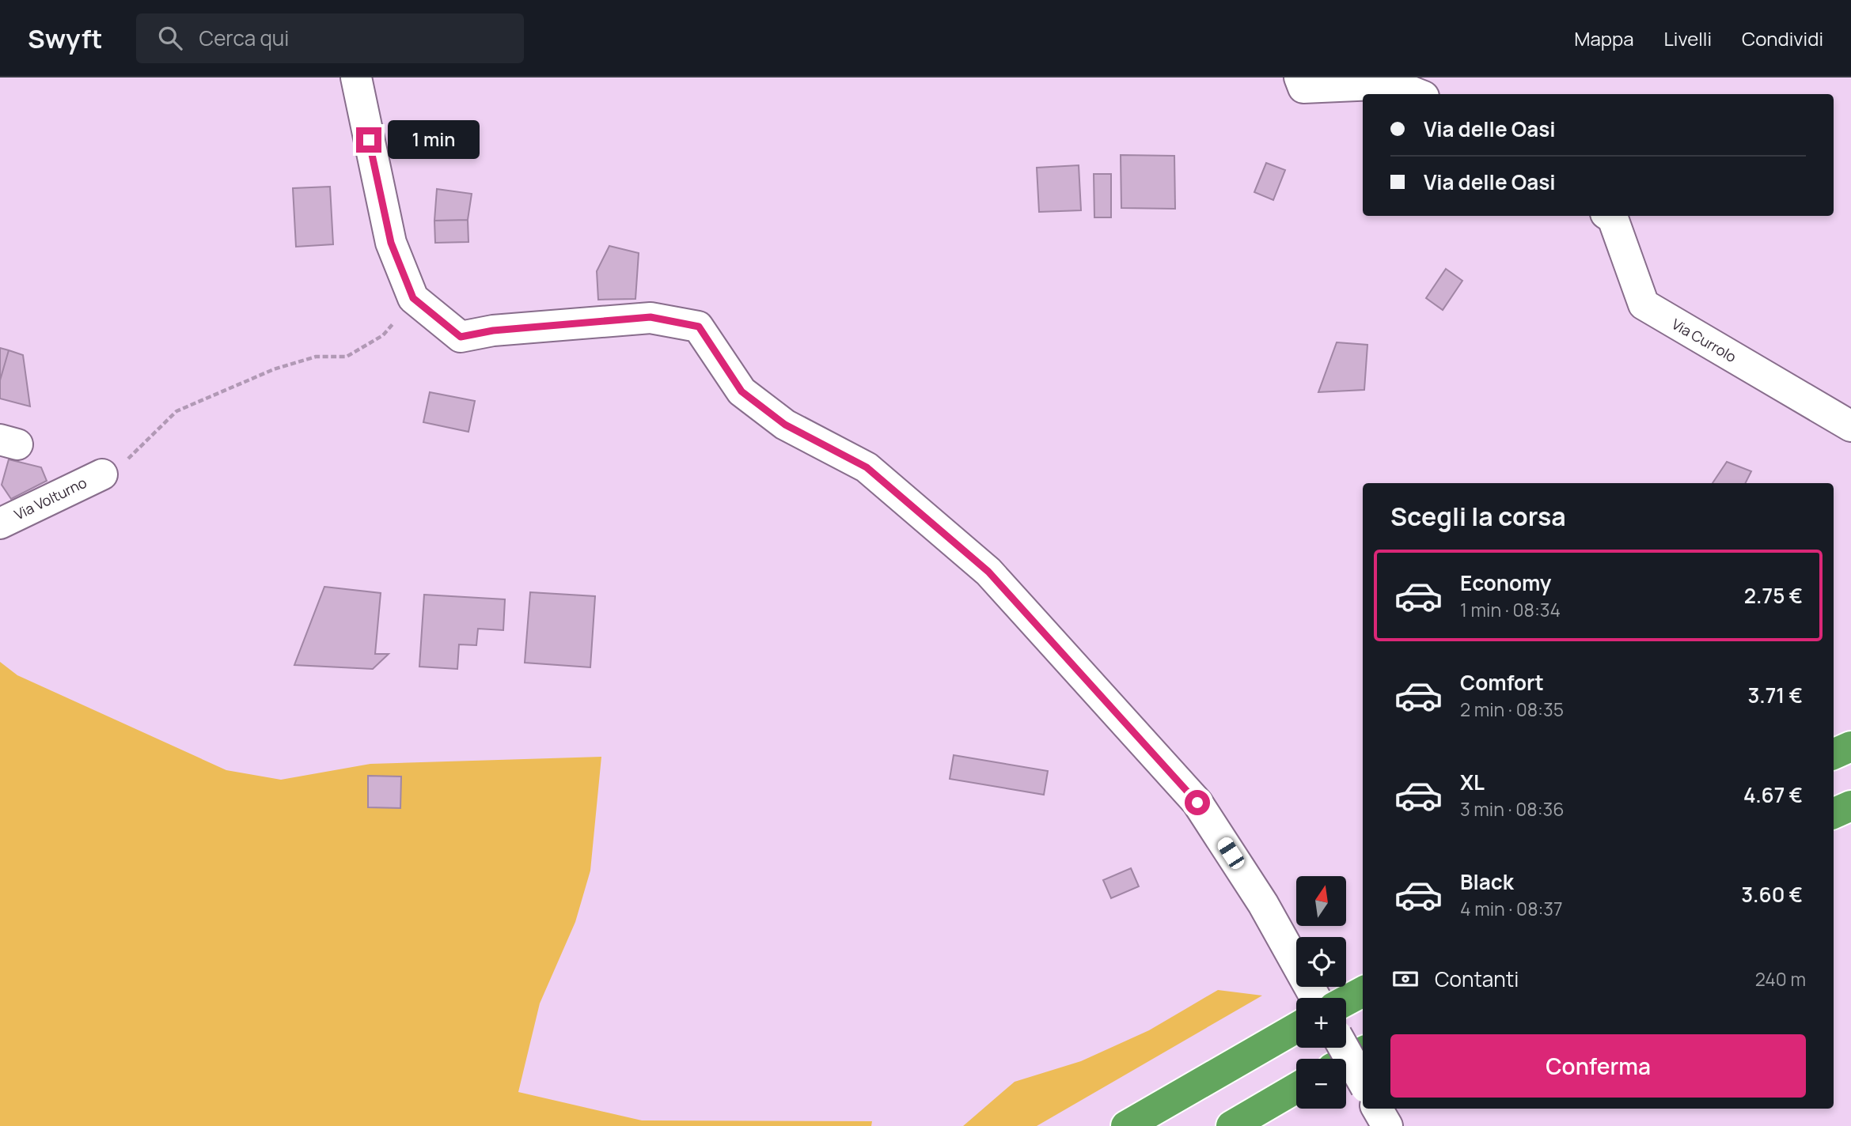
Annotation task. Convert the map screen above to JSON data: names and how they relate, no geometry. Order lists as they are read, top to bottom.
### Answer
{
  "streets": {
    "street": ["Via Currolo", "Via Volturno"]
  },
  "north": "top",
  "page": {
    "header": "Swyft",
    "search": "Cerca qui",
    "nav": ["Mappa", "Livelli", "Condividi"],
    "banner": ["Via delle Oasi", "Via delle Oasi"],
    "bubble": "1 min",
    "heading": "Scegli la corsa",
    "list": [
      {
        "name": "Economy",
        "note": "1 min · 08:34",
        "value": "2.75 €"
      },
      {
        "name": "Comfort",
        "note": "2 min · 08:35",
        "value": "3.71 €"
      },
      {
        "name": "XL",
        "note": "3 min · 08:36",
        "value": "4.67 €"
      },
      {
        "name": "Black",
        "note": "4 min · 08:37",
        "value": "3.60 €"
      }
    ],
    "map_buttons": ["+", "−"],
    "pay": ["Contanti", "240 m"],
    "buttons": "Conferma"
  }
}
